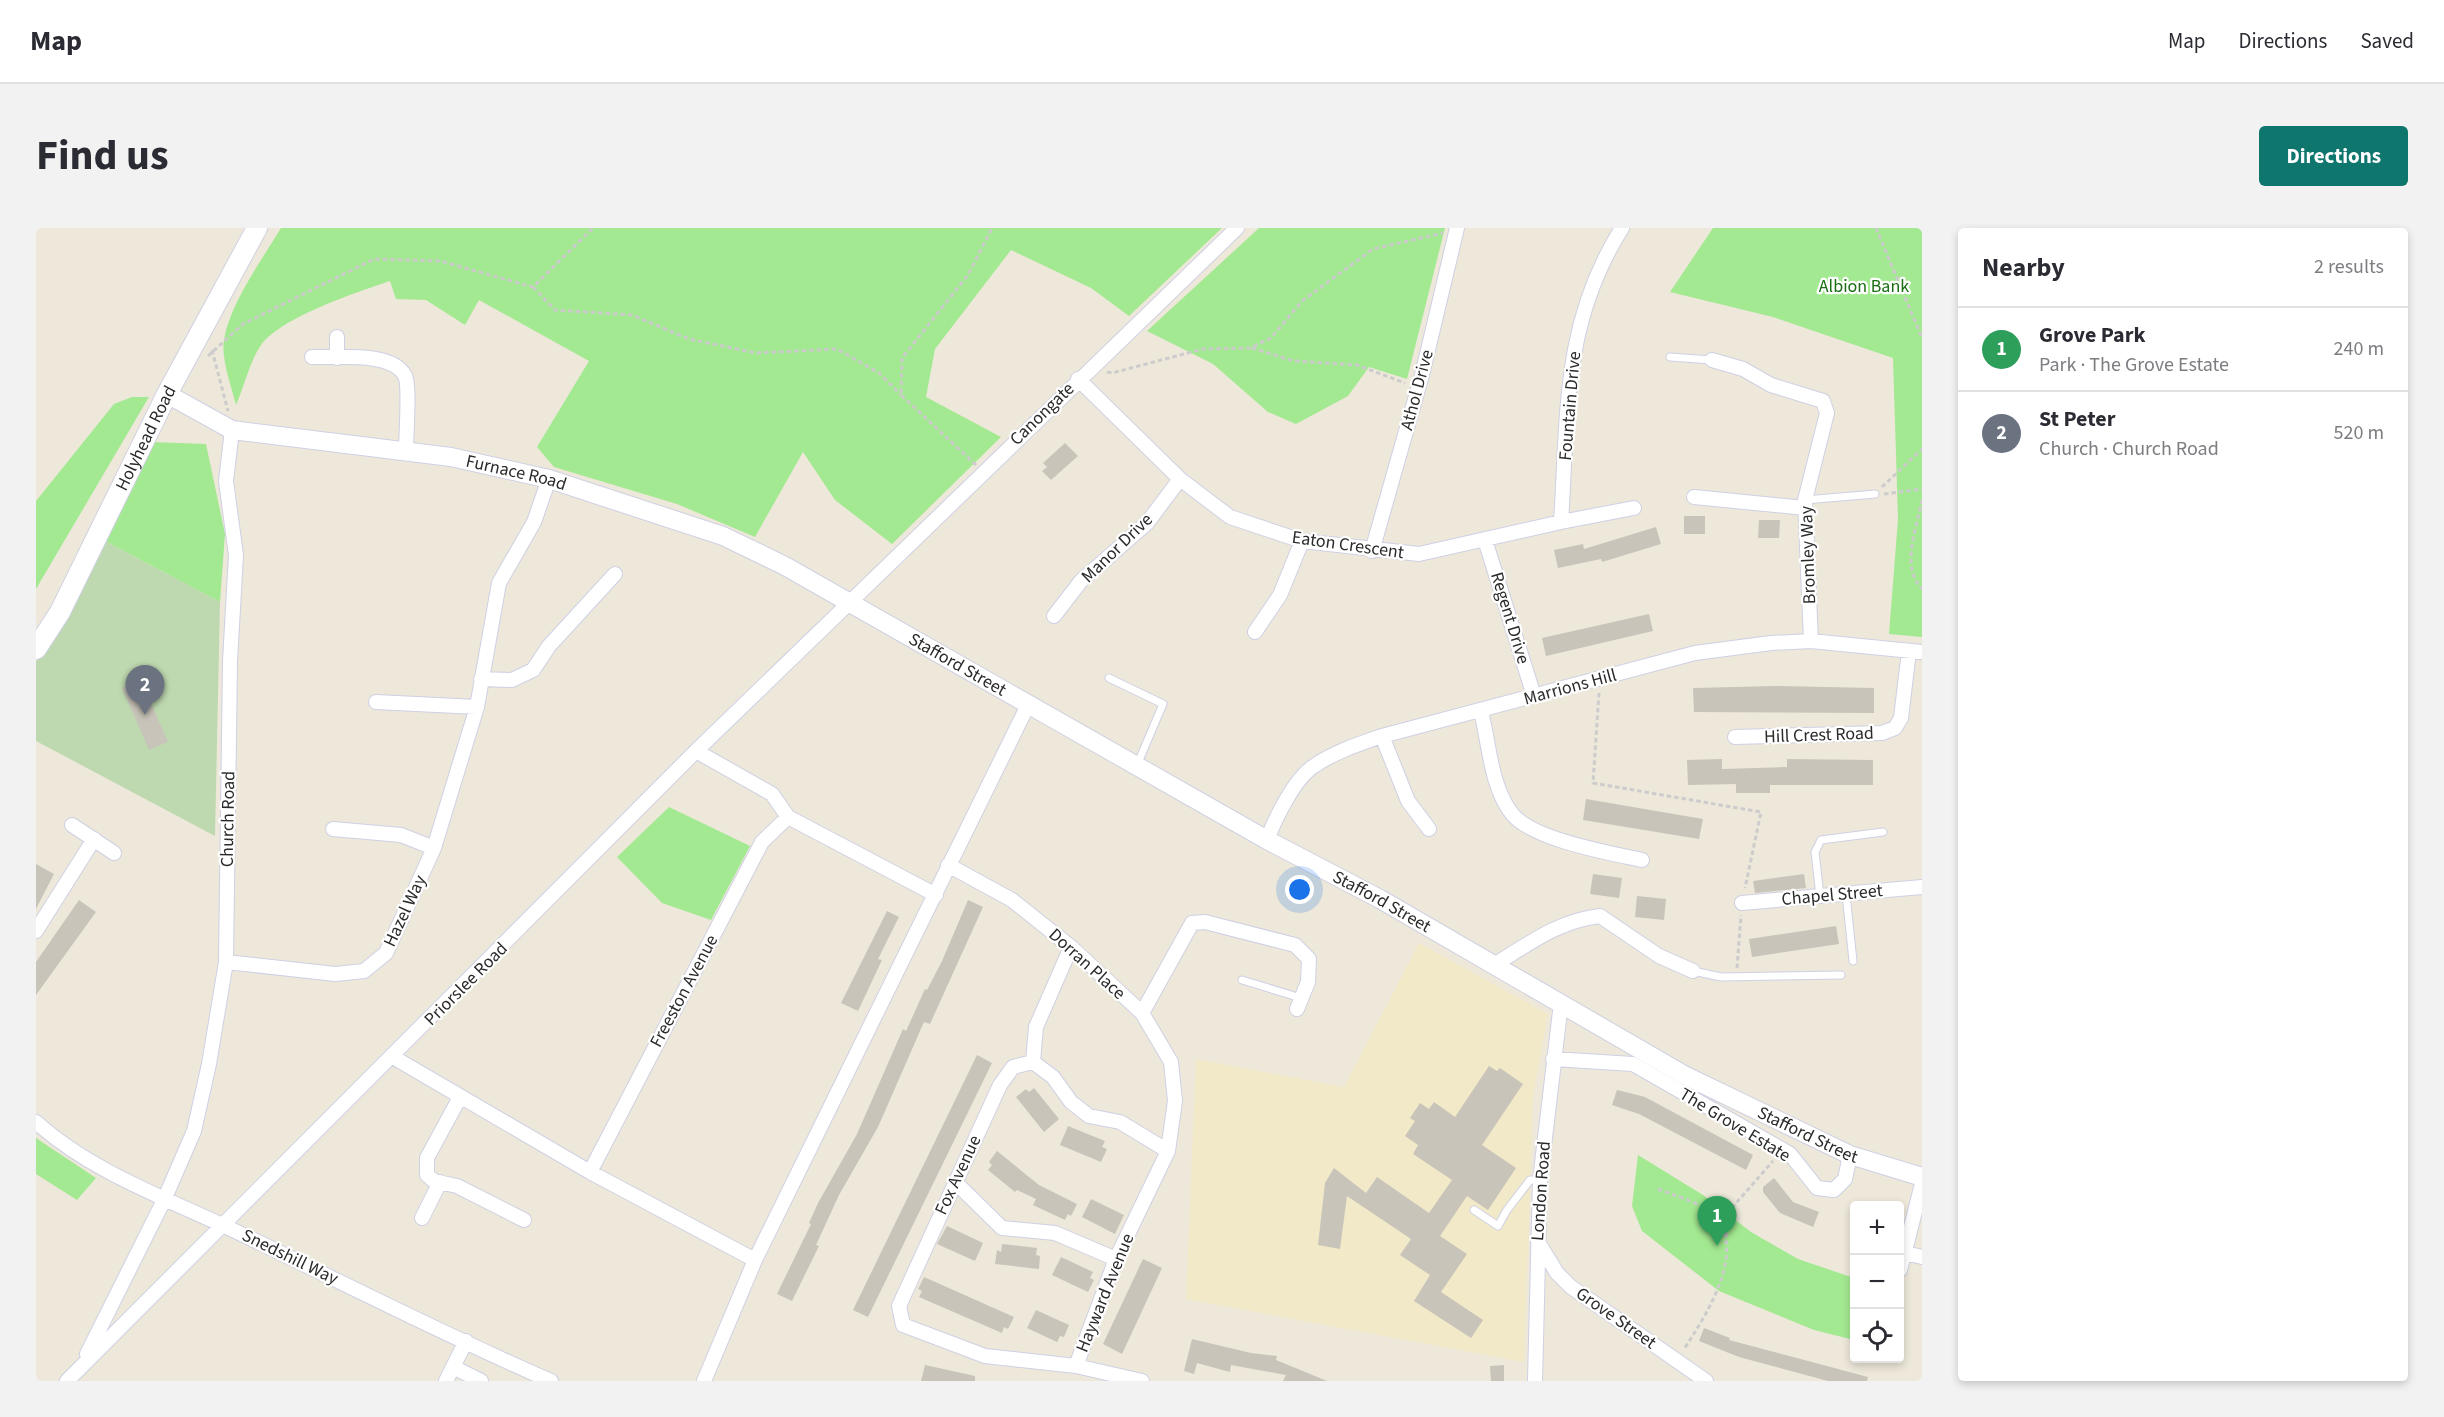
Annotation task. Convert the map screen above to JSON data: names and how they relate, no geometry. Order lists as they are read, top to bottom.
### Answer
{
  "streets": {
    "main road": ["Holyhead Road"],
    "street": [
      "Athol Drive",
      "Fountain Drive",
      "Canongate",
      "Furnace Road",
      "Eaton Crescent",
      "Manor Drive",
      "Bromley Way",
      "Regent Drive",
      "Stafford Street",
      "Marrions Hill",
      "Hill Crest Road",
      "Church Road",
      "Chapel Street",
      "Hazel Way",
      "Dorran Place",
      "Priorslee Road",
      "Freeston Avenue",
      "The Grove Estate",
      "Fox Avenue",
      "London Road",
      "Snedshill Way",
      "Hayward Avenue",
      "Grove Street"
    ]
  },
  "crossings": [
    ["Athol Drive", "Eaton Crescent"],
    ["Fountain Drive", "Eaton Crescent"],
    ["Canongate", "Furnace Road"],
    ["Canongate", "Eaton Crescent"],
    ["Canongate", "Stafford Street"],
    ["Canongate", "Priorslee Road"],
    ["Holyhead Road", "Furnace Road"],
    ["Furnace Road", "Stafford Street"],
    ["Furnace Road", "Church Road"],
    ["Furnace Road", "Hazel Way"],
    ["Furnace Road", "Priorslee Road"],
    ["Eaton Crescent", "Manor Drive"],
    ["Eaton Crescent", "Regent Drive"],
    ["Bromley Way", "Marrions Hill"],
    ["Regent Drive", "Marrions Hill"],
    ["Stafford Street", "Marrions Hill"],
    ["Stafford Street", "Priorslee Road"],
    ["Stafford Street", "The Grove Estate"],
    ["Stafford Street", "London Road"],
    ["Marrions Hill", "Hill Crest Road"],
    ["Church Road", "Hazel Way"],
    ["Church Road", "Priorslee Road"],
    ["Church Road", "Snedshill Way"],
    ["Dorran Place", "Hayward Avenue"],
    ["Priorslee Road", "Snedshill Way"],
    ["The Grove Estate", "London Road"],
    ["Fox Avenue", "Hayward Avenue"],
    ["London Road", "Grove Street"]
  ],
  "parks": ["Albion Bank"],
  "page": {
    "header": "Map",
    "nav": ["Map", "Directions", "Saved"],
    "title": "Find us",
    "buttons": "Directions",
    "heading": ["Nearby", "2 results"],
    "list": [
      {
        "mark": "1",
        "name": "Grove Park",
        "note": "Park · The Grove Estate",
        "value": "240 m"
      },
      {
        "mark": "2",
        "name": "St Peter",
        "note": "Church · Church Road",
        "value": "520 m"
      }
    ],
    "pins": ["2", "1"],
    "map_buttons": ["+", "−"]
  }
}
